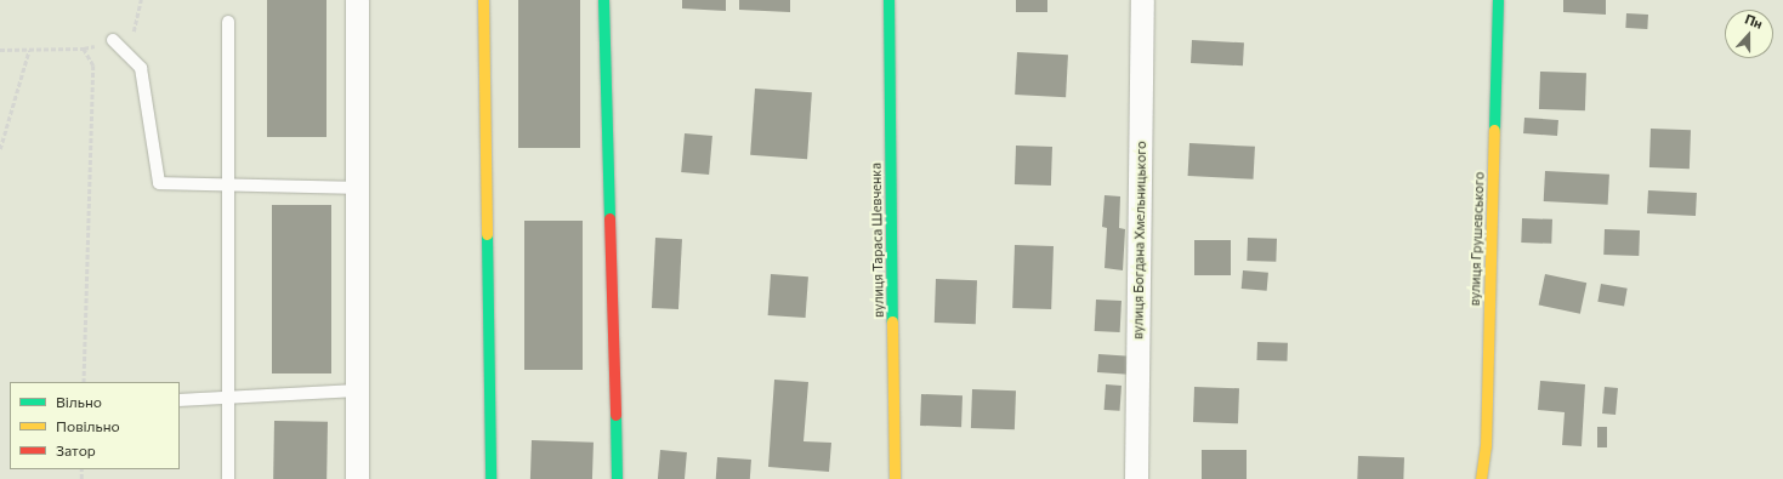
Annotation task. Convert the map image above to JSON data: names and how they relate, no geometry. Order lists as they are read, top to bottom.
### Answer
{
  "streets": {
    "street": ["вулиця Грушевського", "вулиця Тараса Шевченка", "вулиця Богдана Хмельницького"]
  },
  "legend": ["Вільно", "Повільно", "Затор"],
  "north": "top"
}
